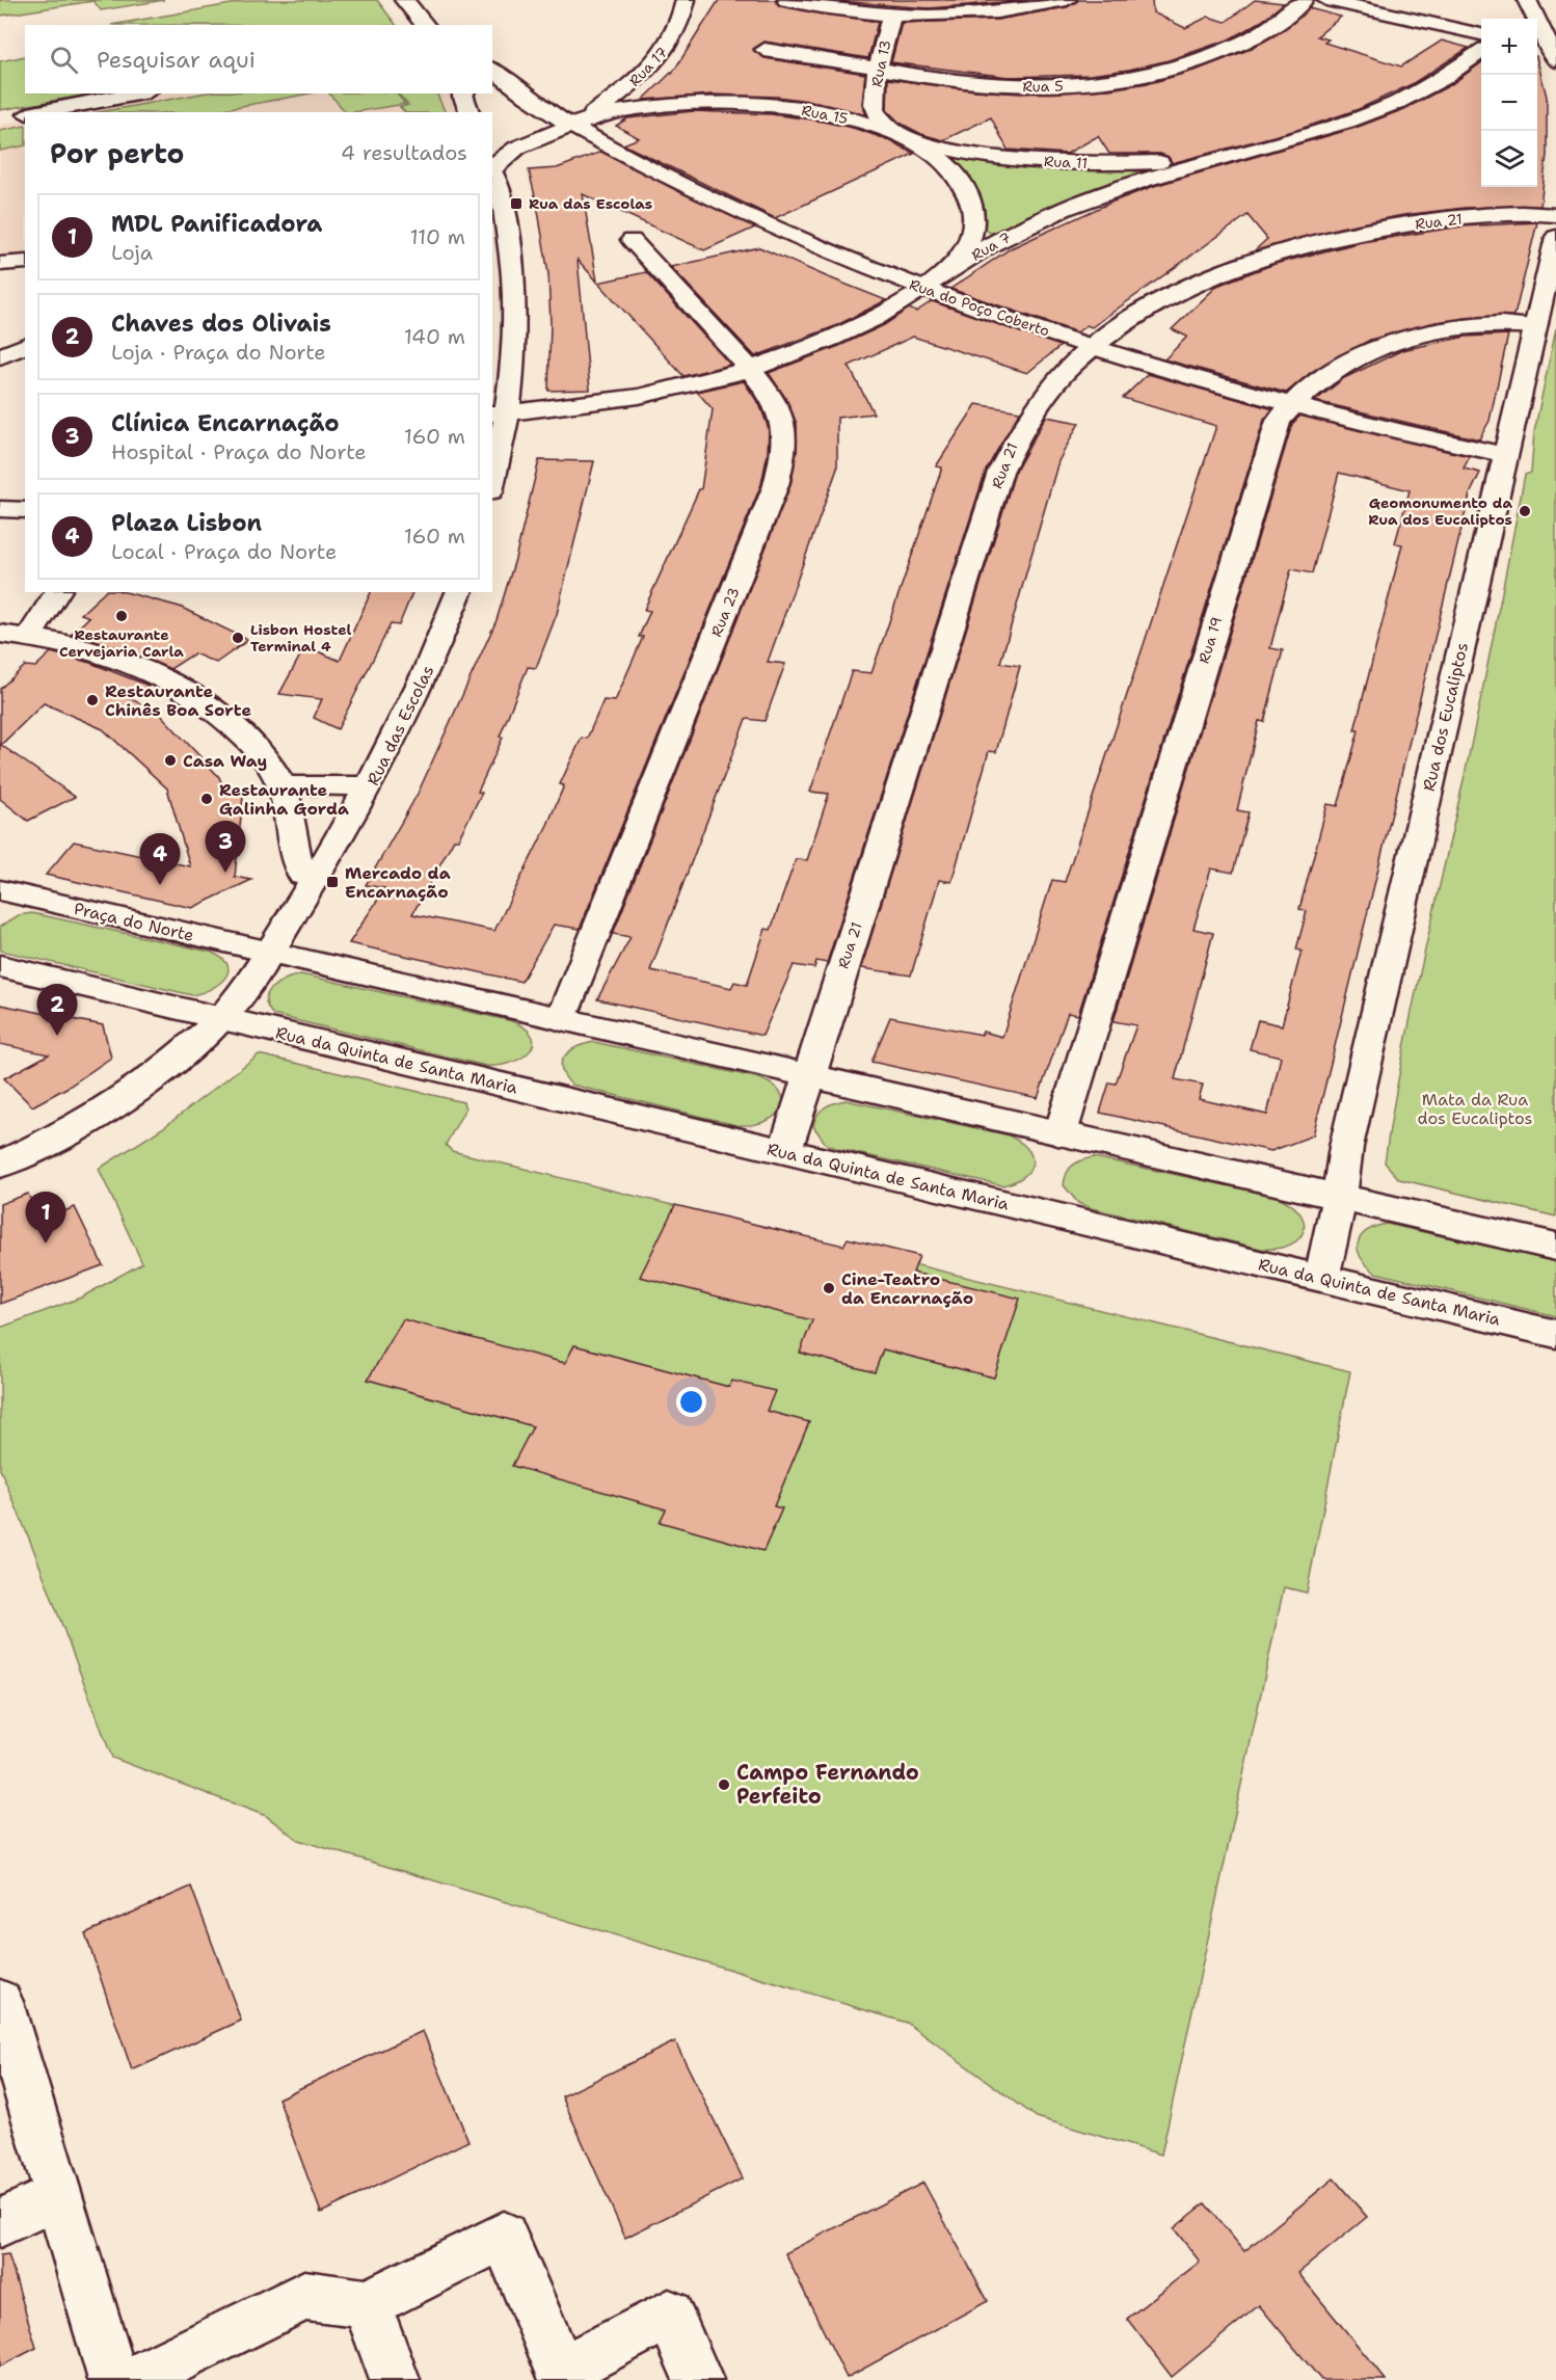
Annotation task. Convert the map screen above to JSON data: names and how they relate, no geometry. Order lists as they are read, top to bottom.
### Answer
{
  "streets": {
    "street": [
      "Rua 13",
      "Rua 17",
      "Rua 5",
      "Rua 15",
      "Rua 11",
      "Rua 21",
      "Rua 7",
      "Rua do Poço Coberto",
      "Rua 23",
      "Rua 19",
      "Rua dos Eucaliptos",
      "Rua das Escolas",
      "Praça do Norte",
      "Rua da Quinta de Santa Maria"
    ]
  },
  "crossings": [
    ["Rua 13", "Rua 5"],
    ["Rua 13", "Rua 15"],
    ["Rua 13", "Rua 11"],
    ["Rua 17", "Rua 15"],
    ["Rua 17", "Rua do Poço Coberto"],
    ["Rua 15", "Rua 11"],
    ["Rua 15", "Rua 7"],
    ["Rua 15", "Rua do Poço Coberto"],
    ["Rua 11", "Rua 7"],
    ["Rua 21", "Rua do Poço Coberto"],
    ["Rua 21", "Rua da Quinta de Santa Maria"],
    ["Rua 7", "Rua do Poço Coberto"],
    ["Rua 7", "Rua 23"],
    ["Rua do Poço Coberto", "Rua 19"],
    ["Rua do Poço Coberto", "Rua dos Eucaliptos"],
    ["Rua 19", "Rua dos Eucaliptos"],
    ["Rua dos Eucaliptos", "Rua da Quinta de Santa Maria"],
    ["Rua das Escolas", "Praça do Norte"],
    ["Rua das Escolas", "Rua da Quinta de Santa Maria"]
  ],
  "parks": ["Mata da Rua dos Eucaliptos"],
  "places": {
    "transit": ["Rua das Escolas", "Mercado da Encarnação"],
    "other": [
      "Geomonumento da Rua dos Eucaliptos",
      "Restaurante Cervejaria Carla",
      "Lisbon Hostel Terminal 4",
      "Restaurante Chinês Boa Sorte",
      "Casa Way",
      "Restaurante Galinha Gorda",
      "Cine-Teatro da Encarnação",
      "Campo Fernando Perfeito"
    ]
  },
  "page": {
    "map_buttons": ["+", "−"],
    "search": "Pesquisar aqui",
    "heading": ["Por perto", "4 resultados"],
    "list": [
      {
        "mark": "1",
        "name": "MDL Panificadora",
        "note": "Loja",
        "value": "110 m"
      },
      {
        "mark": "2",
        "name": "Chaves dos Olivais",
        "note": "Loja · Praça do Norte",
        "value": "140 m"
      },
      {
        "mark": "3",
        "name": "Clínica Encarnação",
        "note": "Hospital · Praça do Norte",
        "value": "160 m"
      },
      {
        "mark": "4",
        "name": "Plaza Lisbon",
        "note": "Local · Praça do Norte",
        "value": "160 m"
      }
    ],
    "pins": [
      "3",
      "4",
      "2",
      "1"
    ]
  }
}
